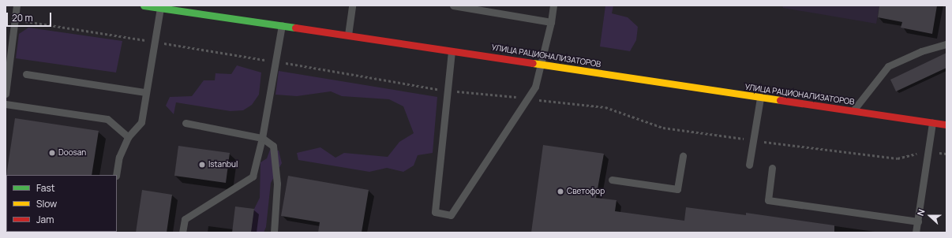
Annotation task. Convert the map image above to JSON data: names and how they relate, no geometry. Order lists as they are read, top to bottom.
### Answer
{
  "streets": {
    "main road": ["УЛИЦА РАЦИОНАЛИЗАТОРОВ"]
  },
  "places": ["Doosan", "Istanbul", "Светофор"],
  "legend": ["Fast", "Slow", "Jam"],
  "scale_bar": "20 m",
  "north": "left"
}
